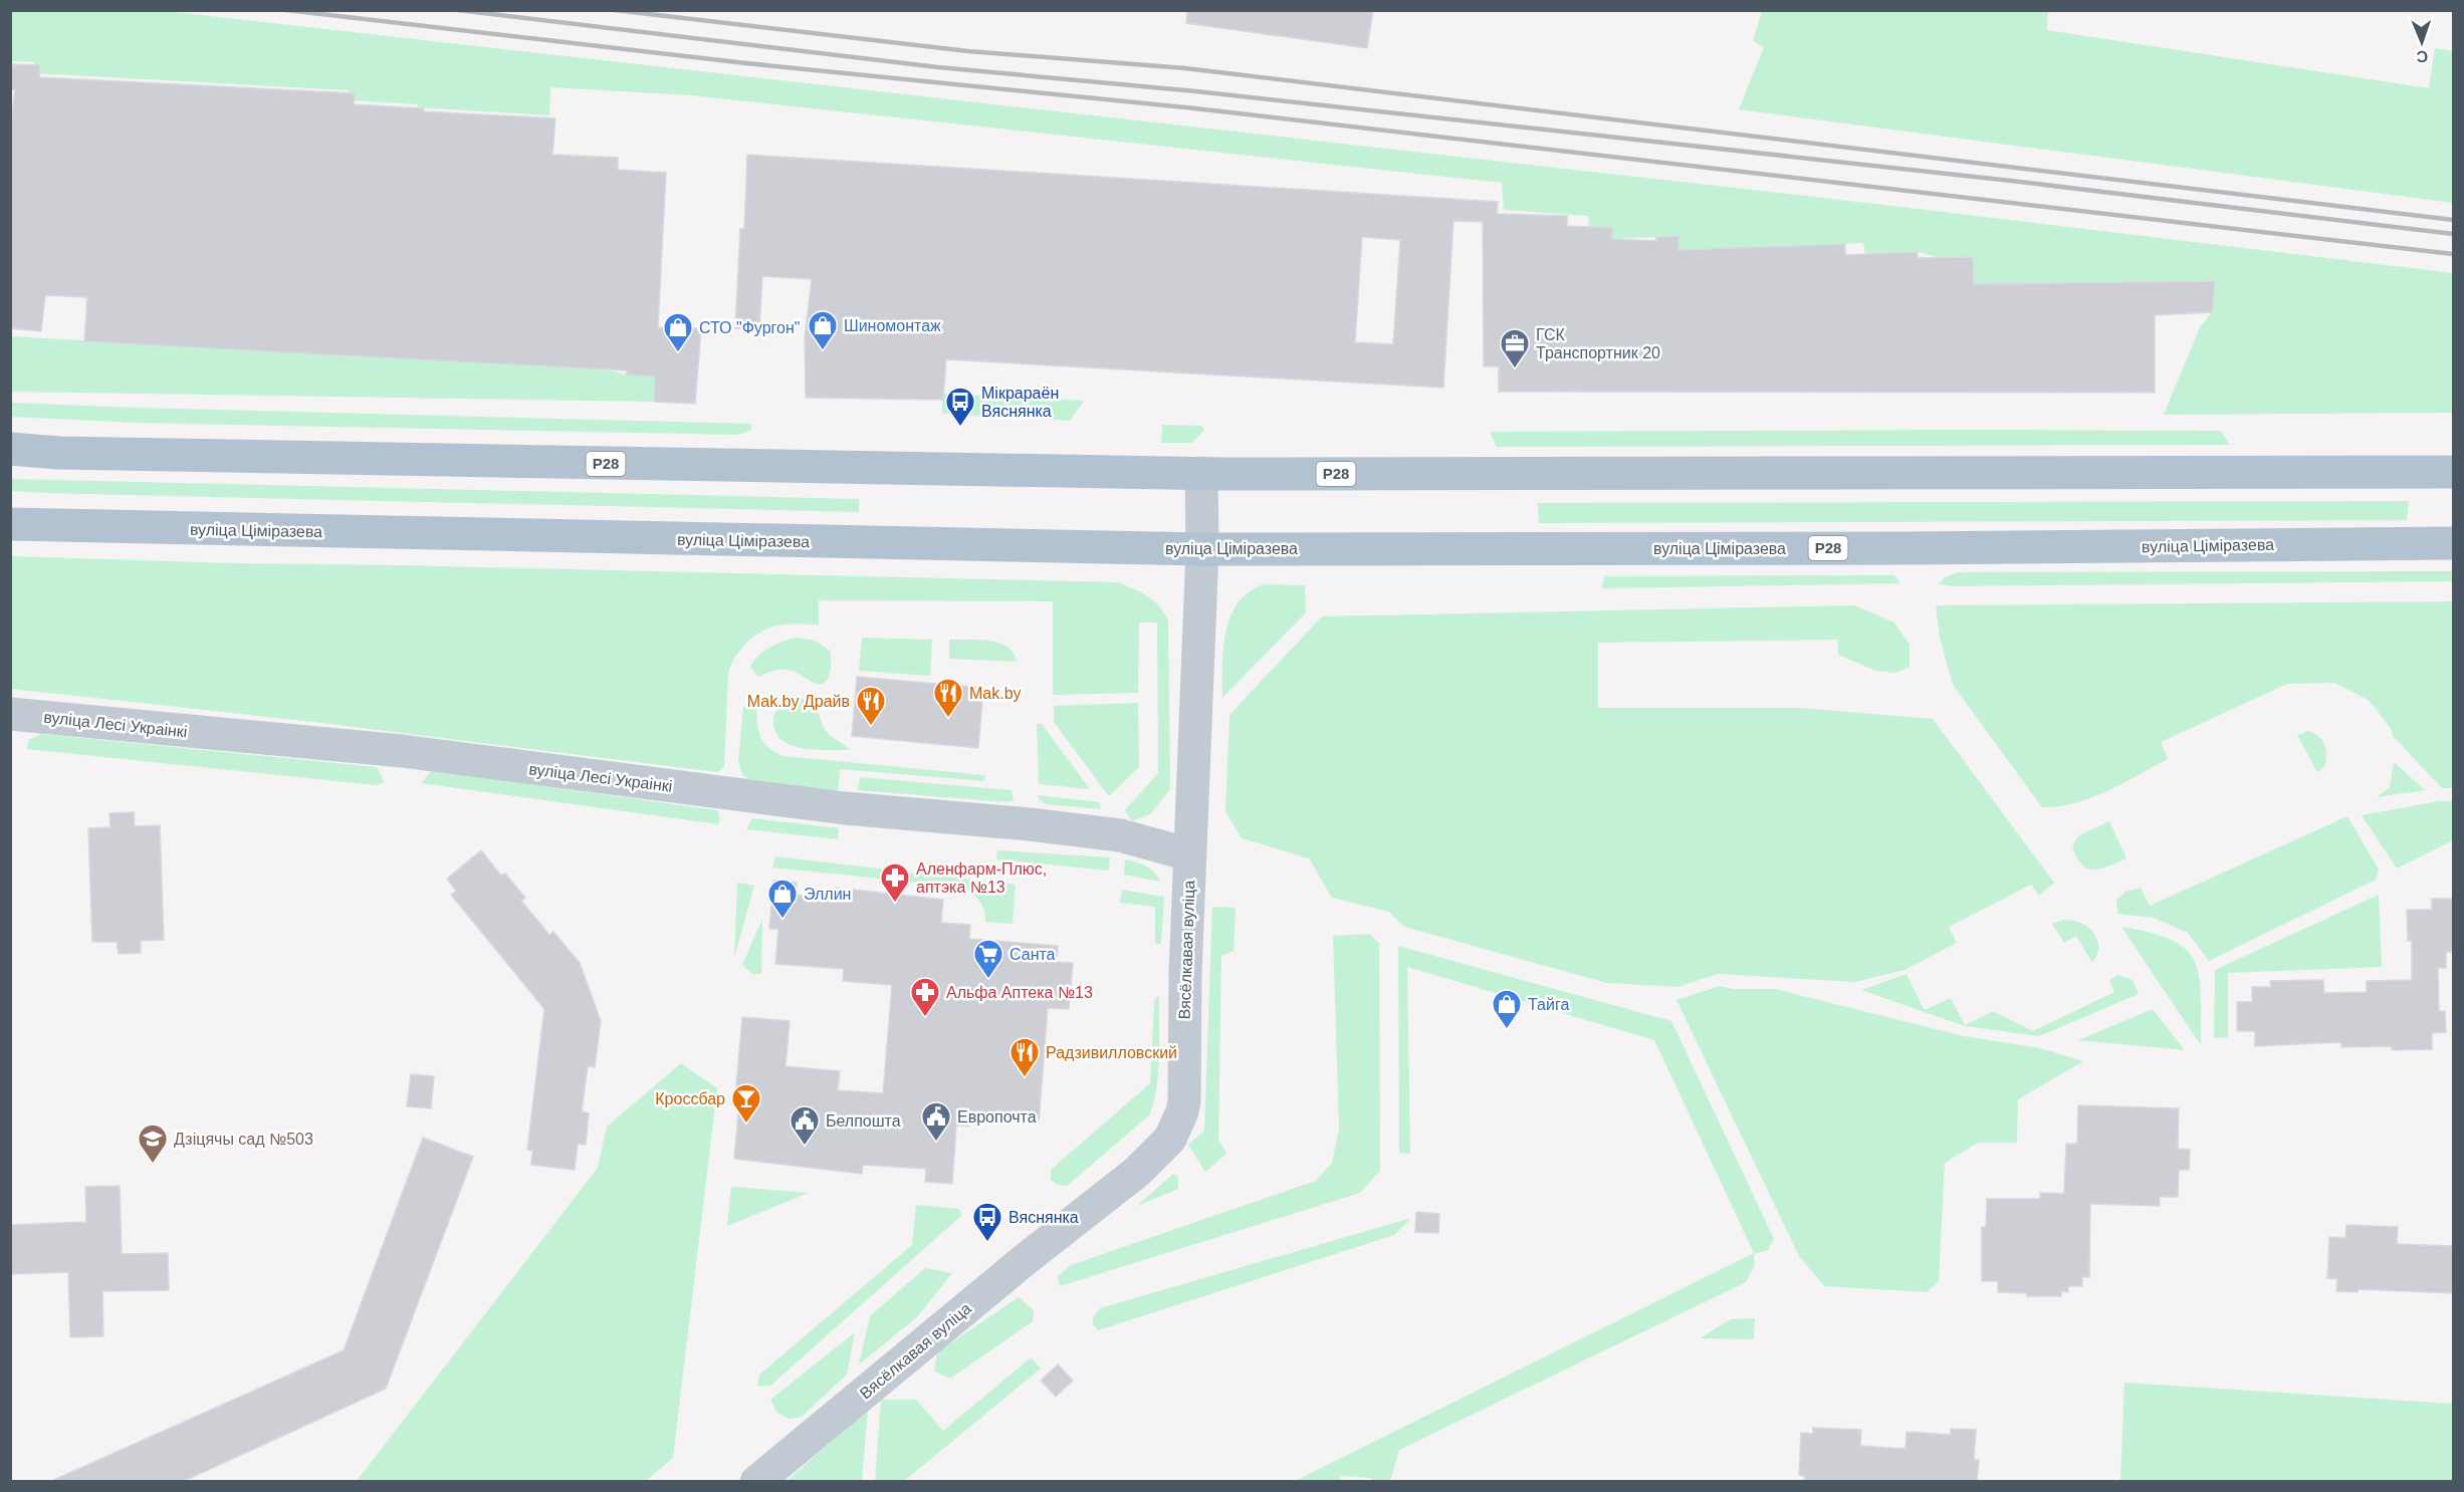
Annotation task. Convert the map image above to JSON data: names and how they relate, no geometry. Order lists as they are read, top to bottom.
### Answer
{
  "streets": {
    "main road": ["Р28", "вуліца Ціміразева"],
    "street": ["вуліца Лесі Украінкі", "Вясёлкавая вуліца"]
  },
  "crossings": [
    ["Р28", "Вясёлкавая вуліца"],
    ["вуліца Ціміразева", "Вясёлкавая вуліца"],
    ["вуліца Лесі Украінкі", "Вясёлкавая вуліца"]
  ],
  "places": {
    "shop": [
      "Шиномонтаж",
      "СТО \"Фургон\"",
      "Эллин",
      "Тайга"
    ],
    "office": ["ГСК Транспортник 20"],
    "bus stop": ["Мікрараён Вяснянка", "Вяснянка"],
    "restaurant": ["Mak.by", "Маk.by Драйв", "Радзивилловский"],
    "pharmacy": ["Аленфарм-Плюс, аптэка №13", "Альфа Аптека №13"],
    "supermarket": ["Санта"],
    "bar": ["Кроссбар"],
    "public building": ["Европочта", "Белпошта"],
    "school or university": ["Дзіцячы сад №503"]
  },
  "north": "bottom"
}
